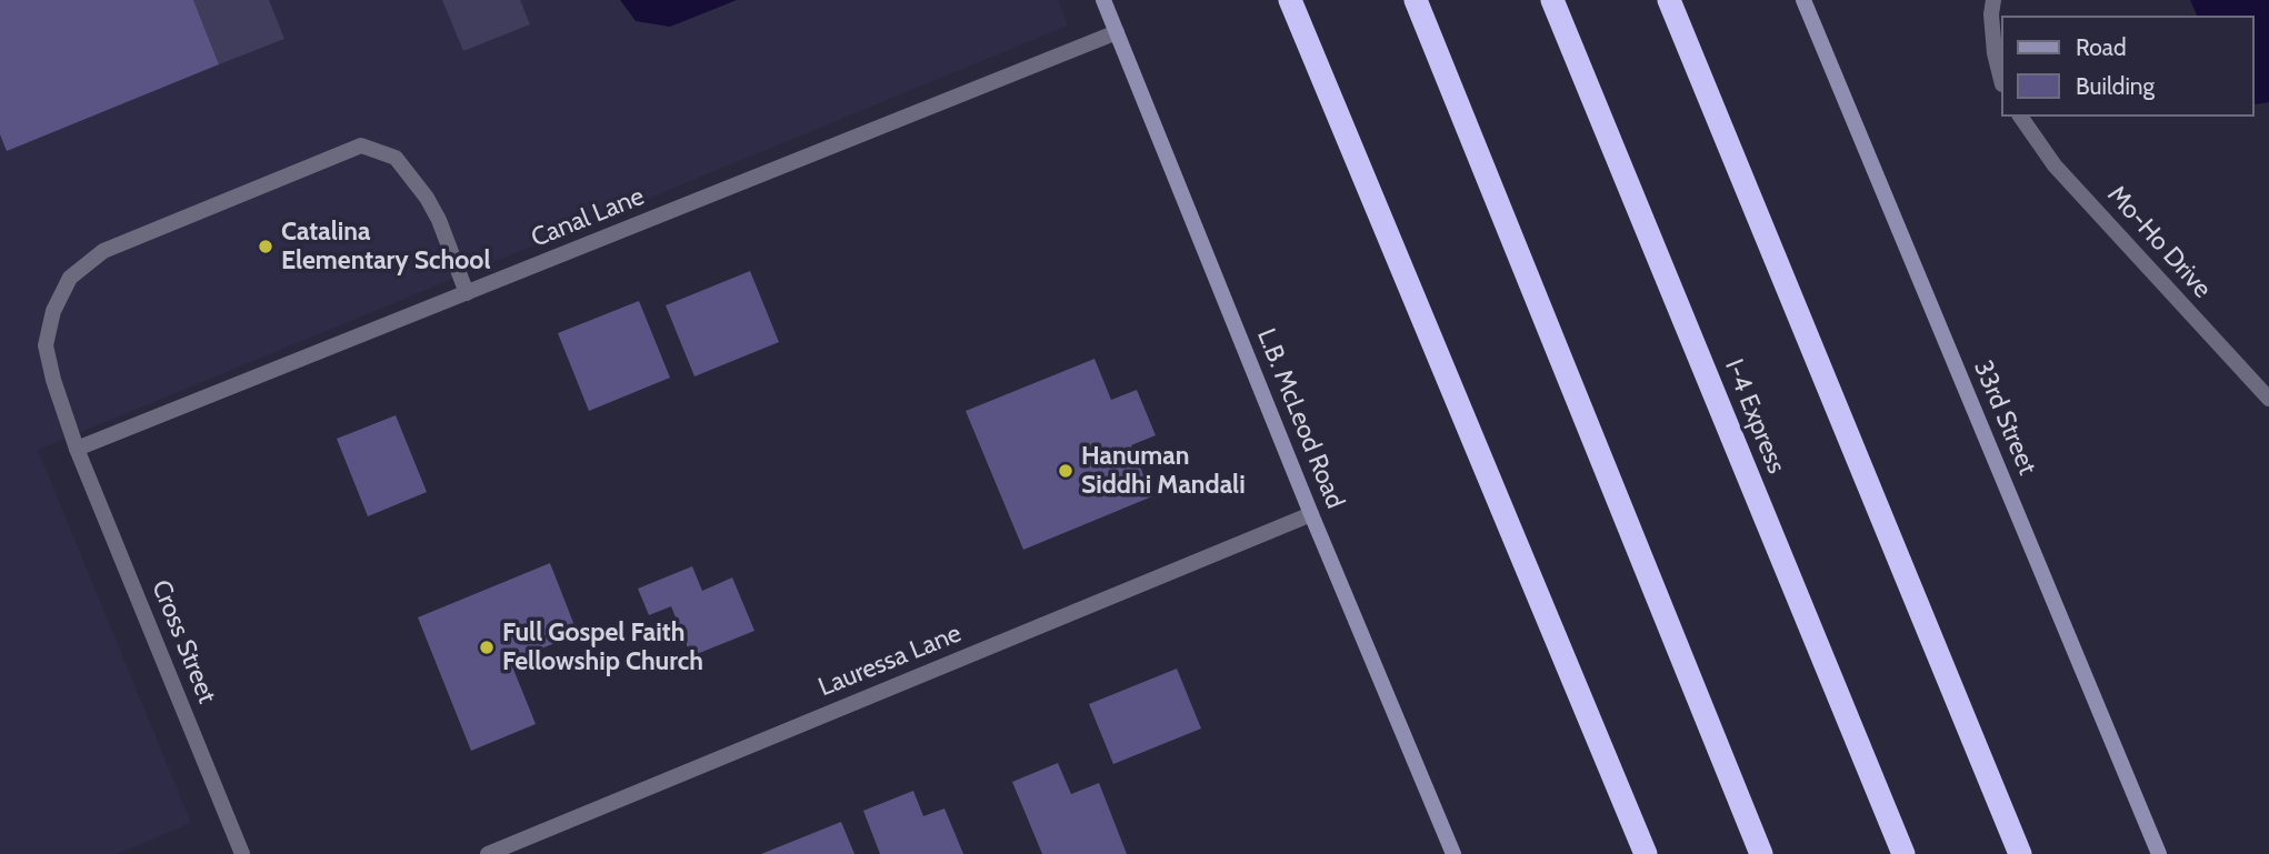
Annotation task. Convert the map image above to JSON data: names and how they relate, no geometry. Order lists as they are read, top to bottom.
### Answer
{
  "streets": {
    "highway": ["I-4 Express"],
    "street": [
      "Canal Lane",
      "Mo-Ho Drive",
      "33rd Street",
      "L.B. McLeod Road",
      "Cross Street",
      "Lauressa Lane"
    ]
  },
  "crossings": [
    ["Canal Lane", "L.B. McLeod Road"],
    ["Canal Lane", "Cross Street"],
    ["L.B. McLeod Road", "Lauressa Lane"]
  ],
  "places": ["Catalina Elementary School", "Hanuman Siddhi Mandali", "Full Gospel Faith Fellowship Church"],
  "legend": ["Road", "Building"]
}
